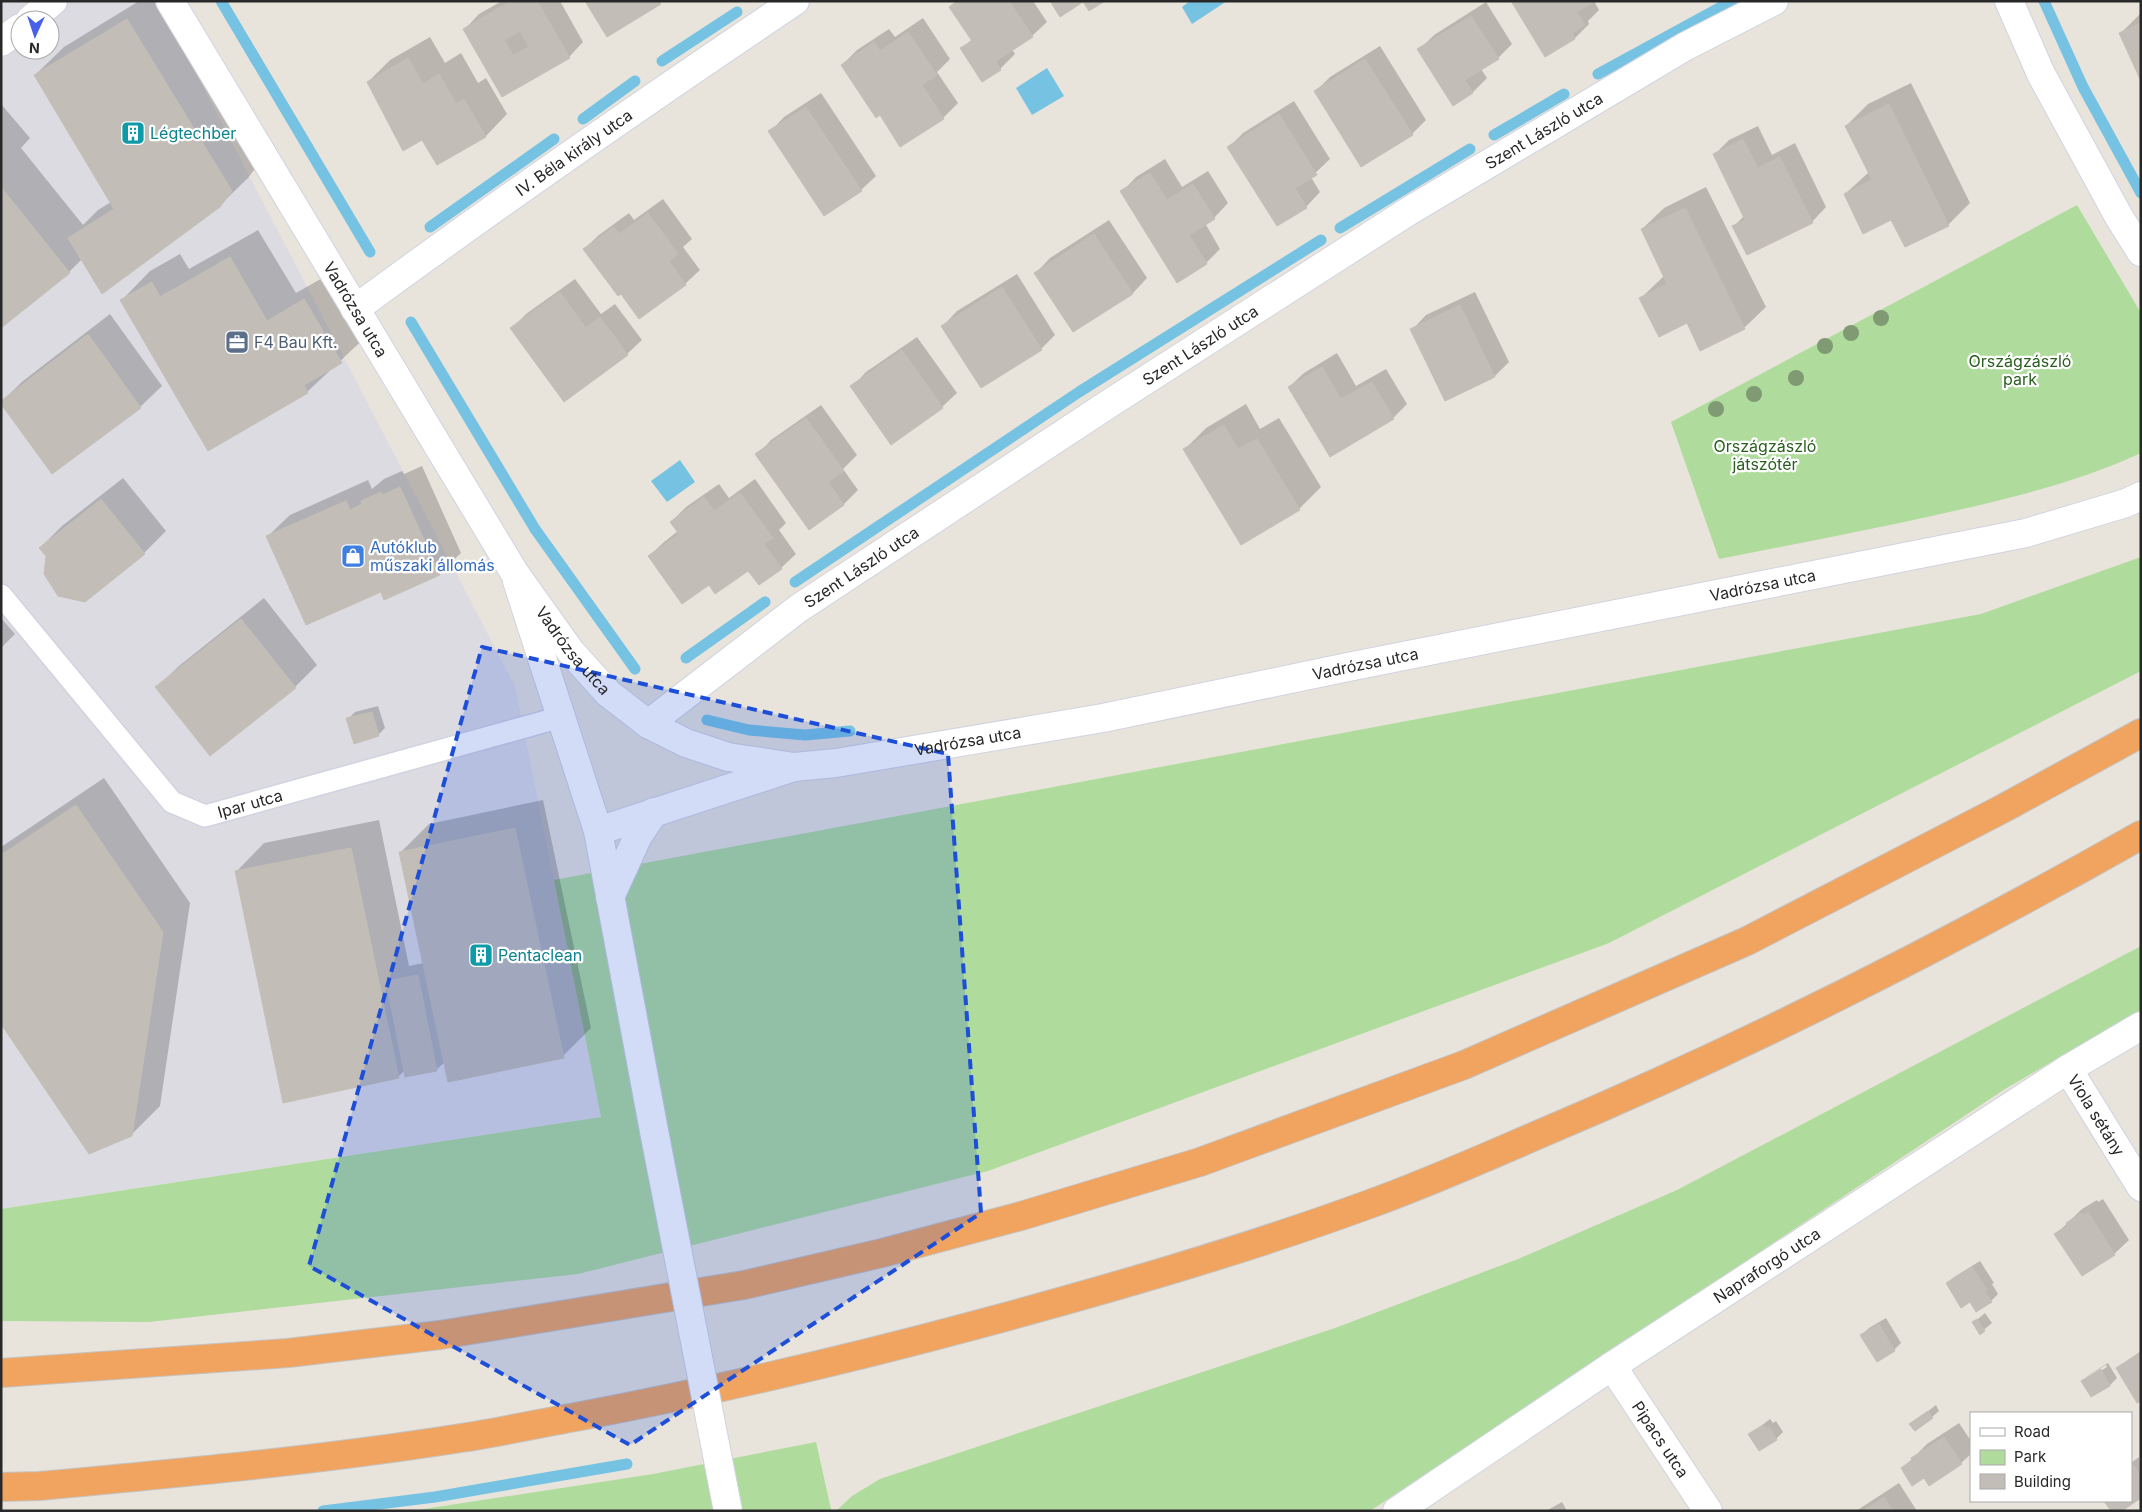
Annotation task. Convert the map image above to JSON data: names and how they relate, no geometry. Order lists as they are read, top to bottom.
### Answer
{
  "streets": {
    "street": [
      "Szent László utca",
      "IV. Béla király utca",
      "Vadrózsa utca",
      "Viola sétány",
      "Napraforgó utca",
      "Pipacs utca"
    ],
    "lane": ["Ipar utca"]
  },
  "crossings": [
    ["Szent László utca", "Vadrózsa utca"],
    ["IV. Béla király utca", "Vadrózsa utca"],
    ["Viola sétány", "Napraforgó utca"],
    ["Napraforgó utca", "Pipacs utca"]
  ],
  "parks": ["Országzászló park", "Országzászló játszótér"],
  "places": {
    "building": ["Légtechber", "Pentaclean"],
    "office": ["F4 Bau Kft."],
    "shop": ["Autóklub műszaki állomás"]
  },
  "legend": ["Road", "Park", "Building"],
  "north": "bottom"
}
